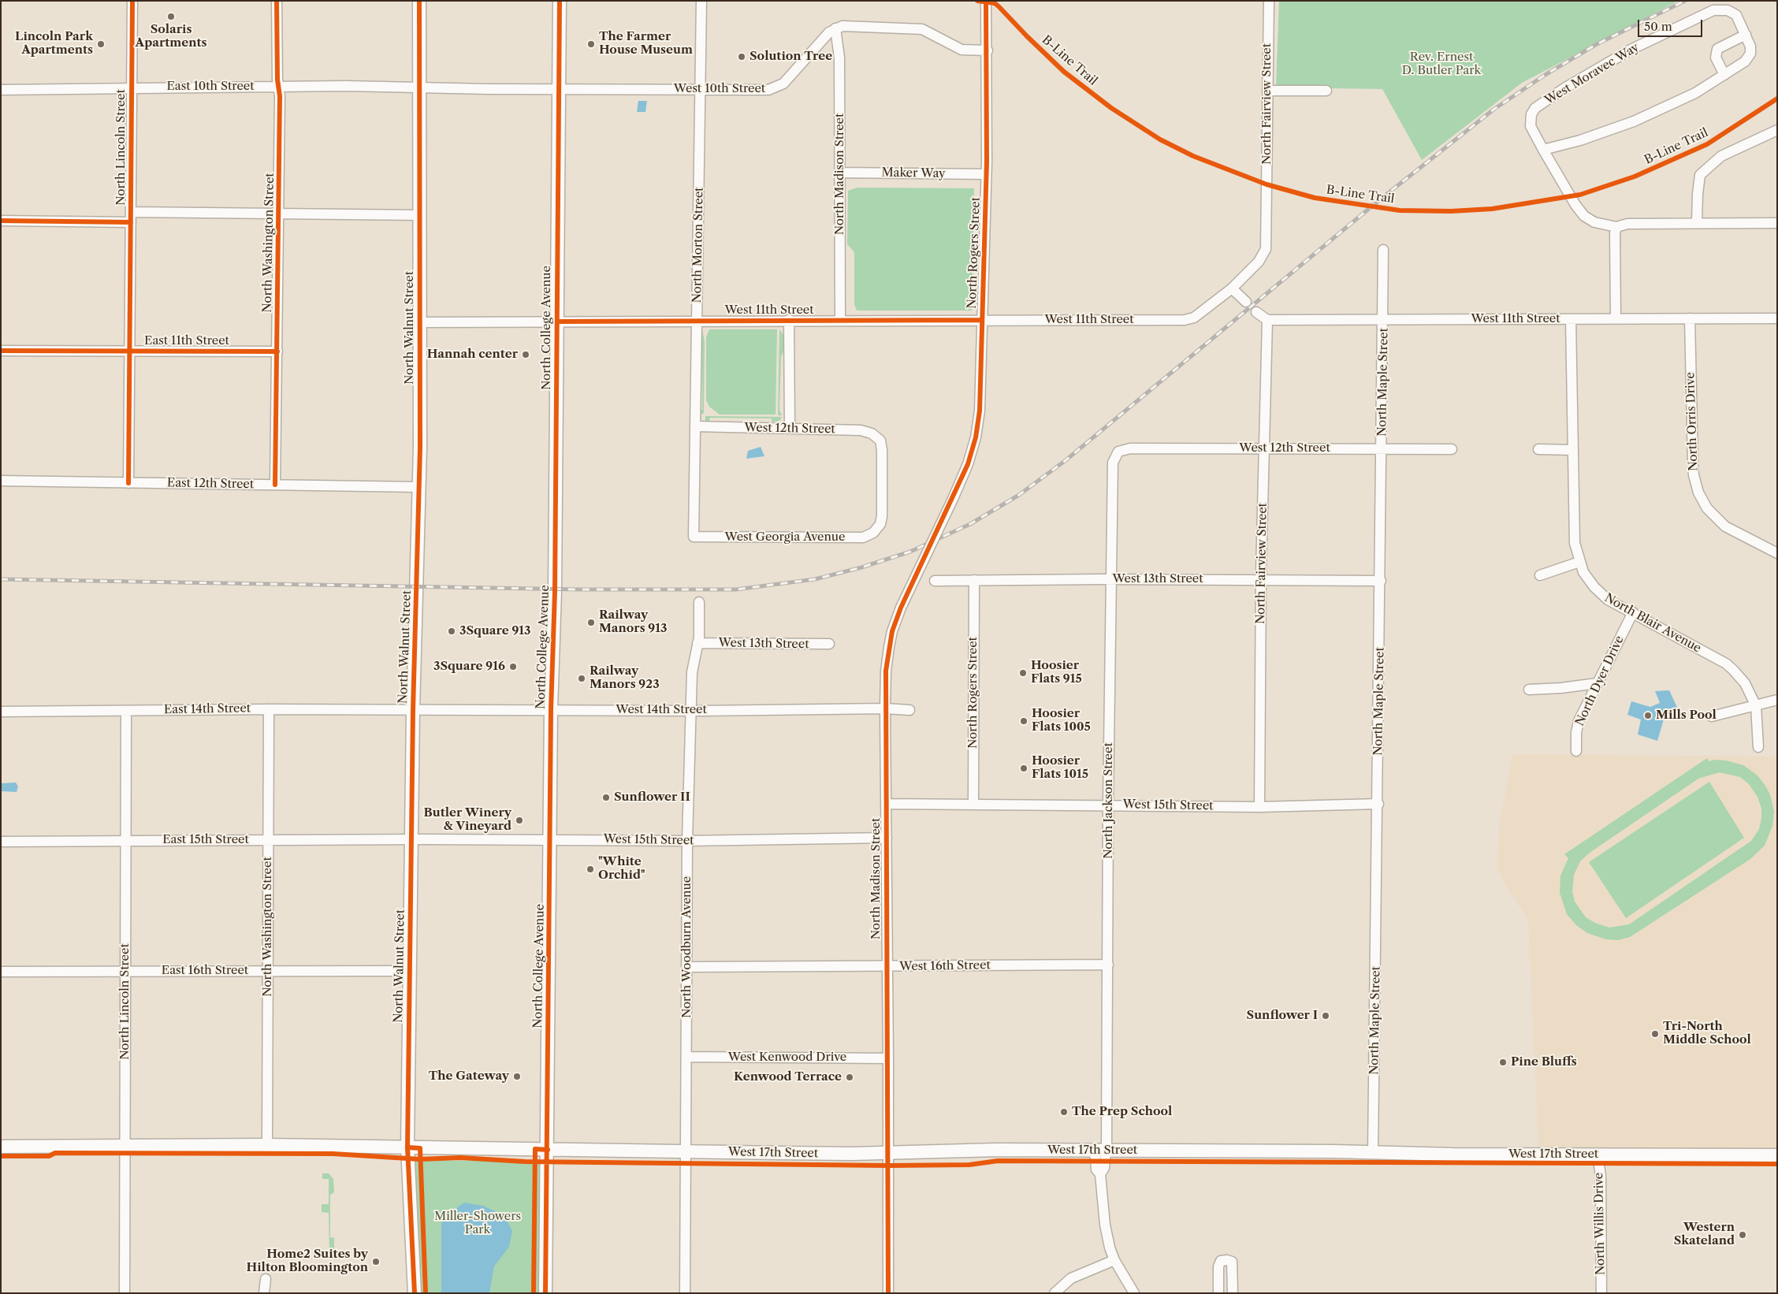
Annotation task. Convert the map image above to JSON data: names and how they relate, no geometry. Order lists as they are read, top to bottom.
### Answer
{
  "streets": {
    "main road": ["North Walnut Street", "North College Avenue", "West 17th Street"],
    "street": [
      "West Moravec Way",
      "East 10th Street",
      "West 10th Street",
      "North Fairview Street",
      "North Lincoln Street",
      "Maker Way",
      "North Madison Street",
      "North Washington Street",
      "North Morton Street",
      "North Rogers Street",
      "West 11th Street",
      "East 11th Street",
      "North Maple Street",
      "North Orris Drive",
      "West 12th Street",
      "East 12th Street",
      "West Georgia Avenue",
      "West 13th Street",
      "North Blair Avenue",
      "North Dyer Drive",
      "East 14th Street",
      "West 14th Street",
      "North Jackson Street",
      "West 15th Street",
      "East 15th Street",
      "North Woodburn Avenue",
      "West 16th Street",
      "East 16th Street",
      "West Kenwood Drive",
      "North Willis Drive"
    ],
    "cycle path": ["B-Line Trail"]
  },
  "crossings": [
    ["East 10th Street", "West 10th Street"],
    ["East 10th Street", "North Lincoln Street"],
    ["East 10th Street", "North Washington Street"],
    ["East 10th Street", "North Walnut Street"],
    ["West 10th Street", "North Madison Street"],
    ["West 10th Street", "North Morton Street"],
    ["West 10th Street", "North Walnut Street"],
    ["West 10th Street", "North College Avenue"],
    ["North Fairview Street", "West 11th Street"],
    ["North Fairview Street", "West 12th Street"],
    ["North Fairview Street", "West 13th Street"],
    ["North Fairview Street", "West 15th Street"],
    ["North Lincoln Street", "East 11th Street"],
    ["North Lincoln Street", "East 12th Street"],
    ["North Lincoln Street", "East 14th Street"],
    ["North Lincoln Street", "East 15th Street"],
    ["North Lincoln Street", "East 16th Street"],
    ["North Lincoln Street", "West 17th Street"],
    ["Maker Way", "North Madison Street"],
    ["Maker Way", "North Rogers Street"],
    ["North Madison Street", "North Rogers Street"],
    ["North Madison Street", "West 11th Street"],
    ["North Madison Street", "West 14th Street"],
    ["North Madison Street", "West 15th Street"],
    ["North Madison Street", "West 16th Street"],
    ["North Madison Street", "West Kenwood Drive"],
    ["North Madison Street", "West 17th Street"],
    ["North Washington Street", "East 11th Street"],
    ["North Washington Street", "East 12th Street"],
    ["North Washington Street", "East 14th Street"],
    ["North Washington Street", "East 15th Street"],
    ["North Washington Street", "East 16th Street"],
    ["North Washington Street", "West 17th Street"],
    ["North Morton Street", "West 11th Street"],
    ["North Morton Street", "West 12th Street"],
    ["North Morton Street", "West Georgia Avenue"],
    ["North Rogers Street", "West 11th Street"],
    ["North Rogers Street", "West 13th Street"],
    ["North Rogers Street", "West 15th Street"],
    ["West 11th Street", "North Walnut Street"],
    ["West 11th Street", "North College Avenue"],
    ["West 11th Street", "North Maple Street"],
    ["West 11th Street", "North Orris Drive"],
    ["West 11th Street", "North Blair Avenue"],
    ["North Walnut Street", "East 12th Street"],
    ["North Walnut Street", "East 14th Street"],
    ["North Walnut Street", "West 14th Street"],
    ["North Walnut Street", "West 15th Street"],
    ["North Walnut Street", "East 15th Street"],
    ["North Walnut Street", "East 16th Street"],
    ["North Walnut Street", "West 17th Street"],
    ["North College Avenue", "West 14th Street"],
    ["North College Avenue", "West 15th Street"],
    ["North College Avenue", "West 17th Street"],
    ["North Maple Street", "West 12th Street"],
    ["North Maple Street", "West 13th Street"],
    ["North Maple Street", "West 15th Street"],
    ["North Maple Street", "West 17th Street"],
    ["West 12th Street", "West Georgia Avenue"],
    ["West 12th Street", "North Jackson Street"],
    ["West 13th Street", "North Jackson Street"],
    ["West 13th Street", "North Woodburn Avenue"],
    ["North Blair Avenue", "North Dyer Drive"],
    ["East 14th Street", "West 14th Street"],
    ["West 14th Street", "North Woodburn Avenue"],
    ["North Jackson Street", "West 15th Street"],
    ["North Jackson Street", "West 16th Street"],
    ["North Jackson Street", "West 17th Street"],
    ["West 15th Street", "East 15th Street"],
    ["West 15th Street", "North Woodburn Avenue"],
    ["North Woodburn Avenue", "West 16th Street"],
    ["North Woodburn Avenue", "West Kenwood Drive"],
    ["North Woodburn Avenue", "West 17th Street"],
    ["West 17th Street", "North Willis Drive"]
  ],
  "parks": ["Rev. Ernest D. Butler Park", "Miller-Showers Park"],
  "places": [
    "Solaris Apartments",
    "Lincoln Park Apartments",
    "The Farmer House Museum",
    "Solution Tree",
    "Hannah center",
    "Railway Manors 913",
    "3Square 913",
    "3Square 916",
    "Hoosier Flats 915",
    "Railway Manors 923",
    "Mills Pool",
    "Hoosier Flats 1005",
    "Hoosier Flats 1015",
    "Sunflower II",
    "Butler Winery & Vineyard",
    "\"White Orchid\"",
    "Sunflower I",
    "Tri-North Middle School",
    "Pine Bluffs",
    "The Gateway",
    "Kenwood Terrace",
    "The Prep School",
    "Western Skateland",
    "Home2 Suites by Hilton Bloomington"
  ],
  "scale_bar": "50 m"
}
